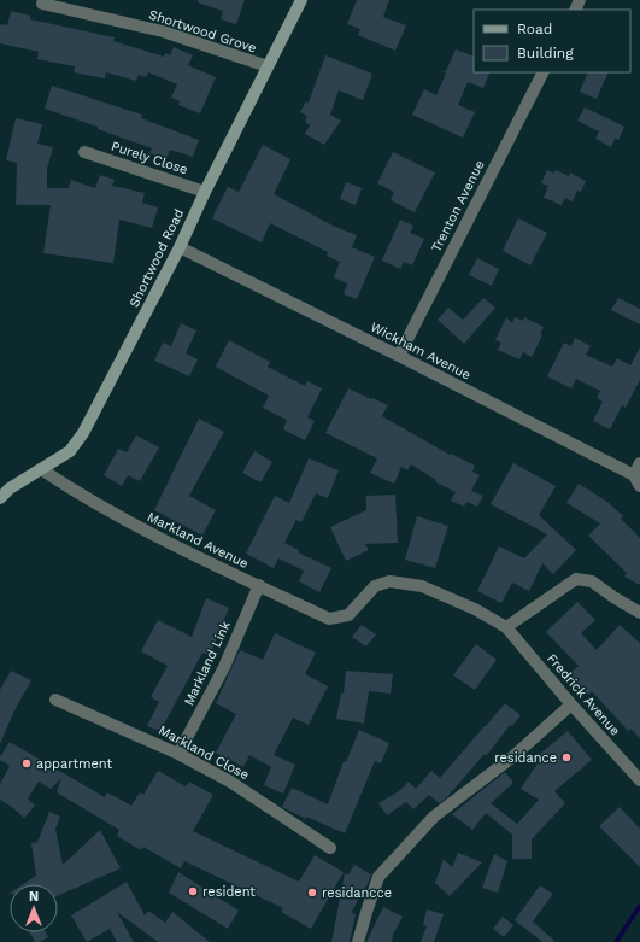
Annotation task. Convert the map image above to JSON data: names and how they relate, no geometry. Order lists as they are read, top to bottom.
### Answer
{
  "streets": {
    "main road": ["Shortwood Road"],
    "street": [
      "Shortwood Grove",
      "Purely Close",
      "Trenton Avenue",
      "Wickham Avenue",
      "Markland Avenue",
      "Markland Link",
      "Fredrick Avenue",
      "Markland Close"
    ]
  },
  "crossings": [
    ["Shortwood Grove", "Shortwood Road"],
    ["Purely Close", "Shortwood Road"],
    ["Trenton Avenue", "Wickham Avenue"],
    ["Shortwood Road", "Wickham Avenue"],
    ["Shortwood Road", "Markland Avenue"],
    ["Markland Avenue", "Markland Link"],
    ["Markland Avenue", "Fredrick Avenue"],
    ["Markland Link", "Markland Close"]
  ],
  "places": [
    "residance",
    "appartment",
    "resident",
    "residancce"
  ],
  "legend": ["Road", "Building"],
  "north": "top"
}
